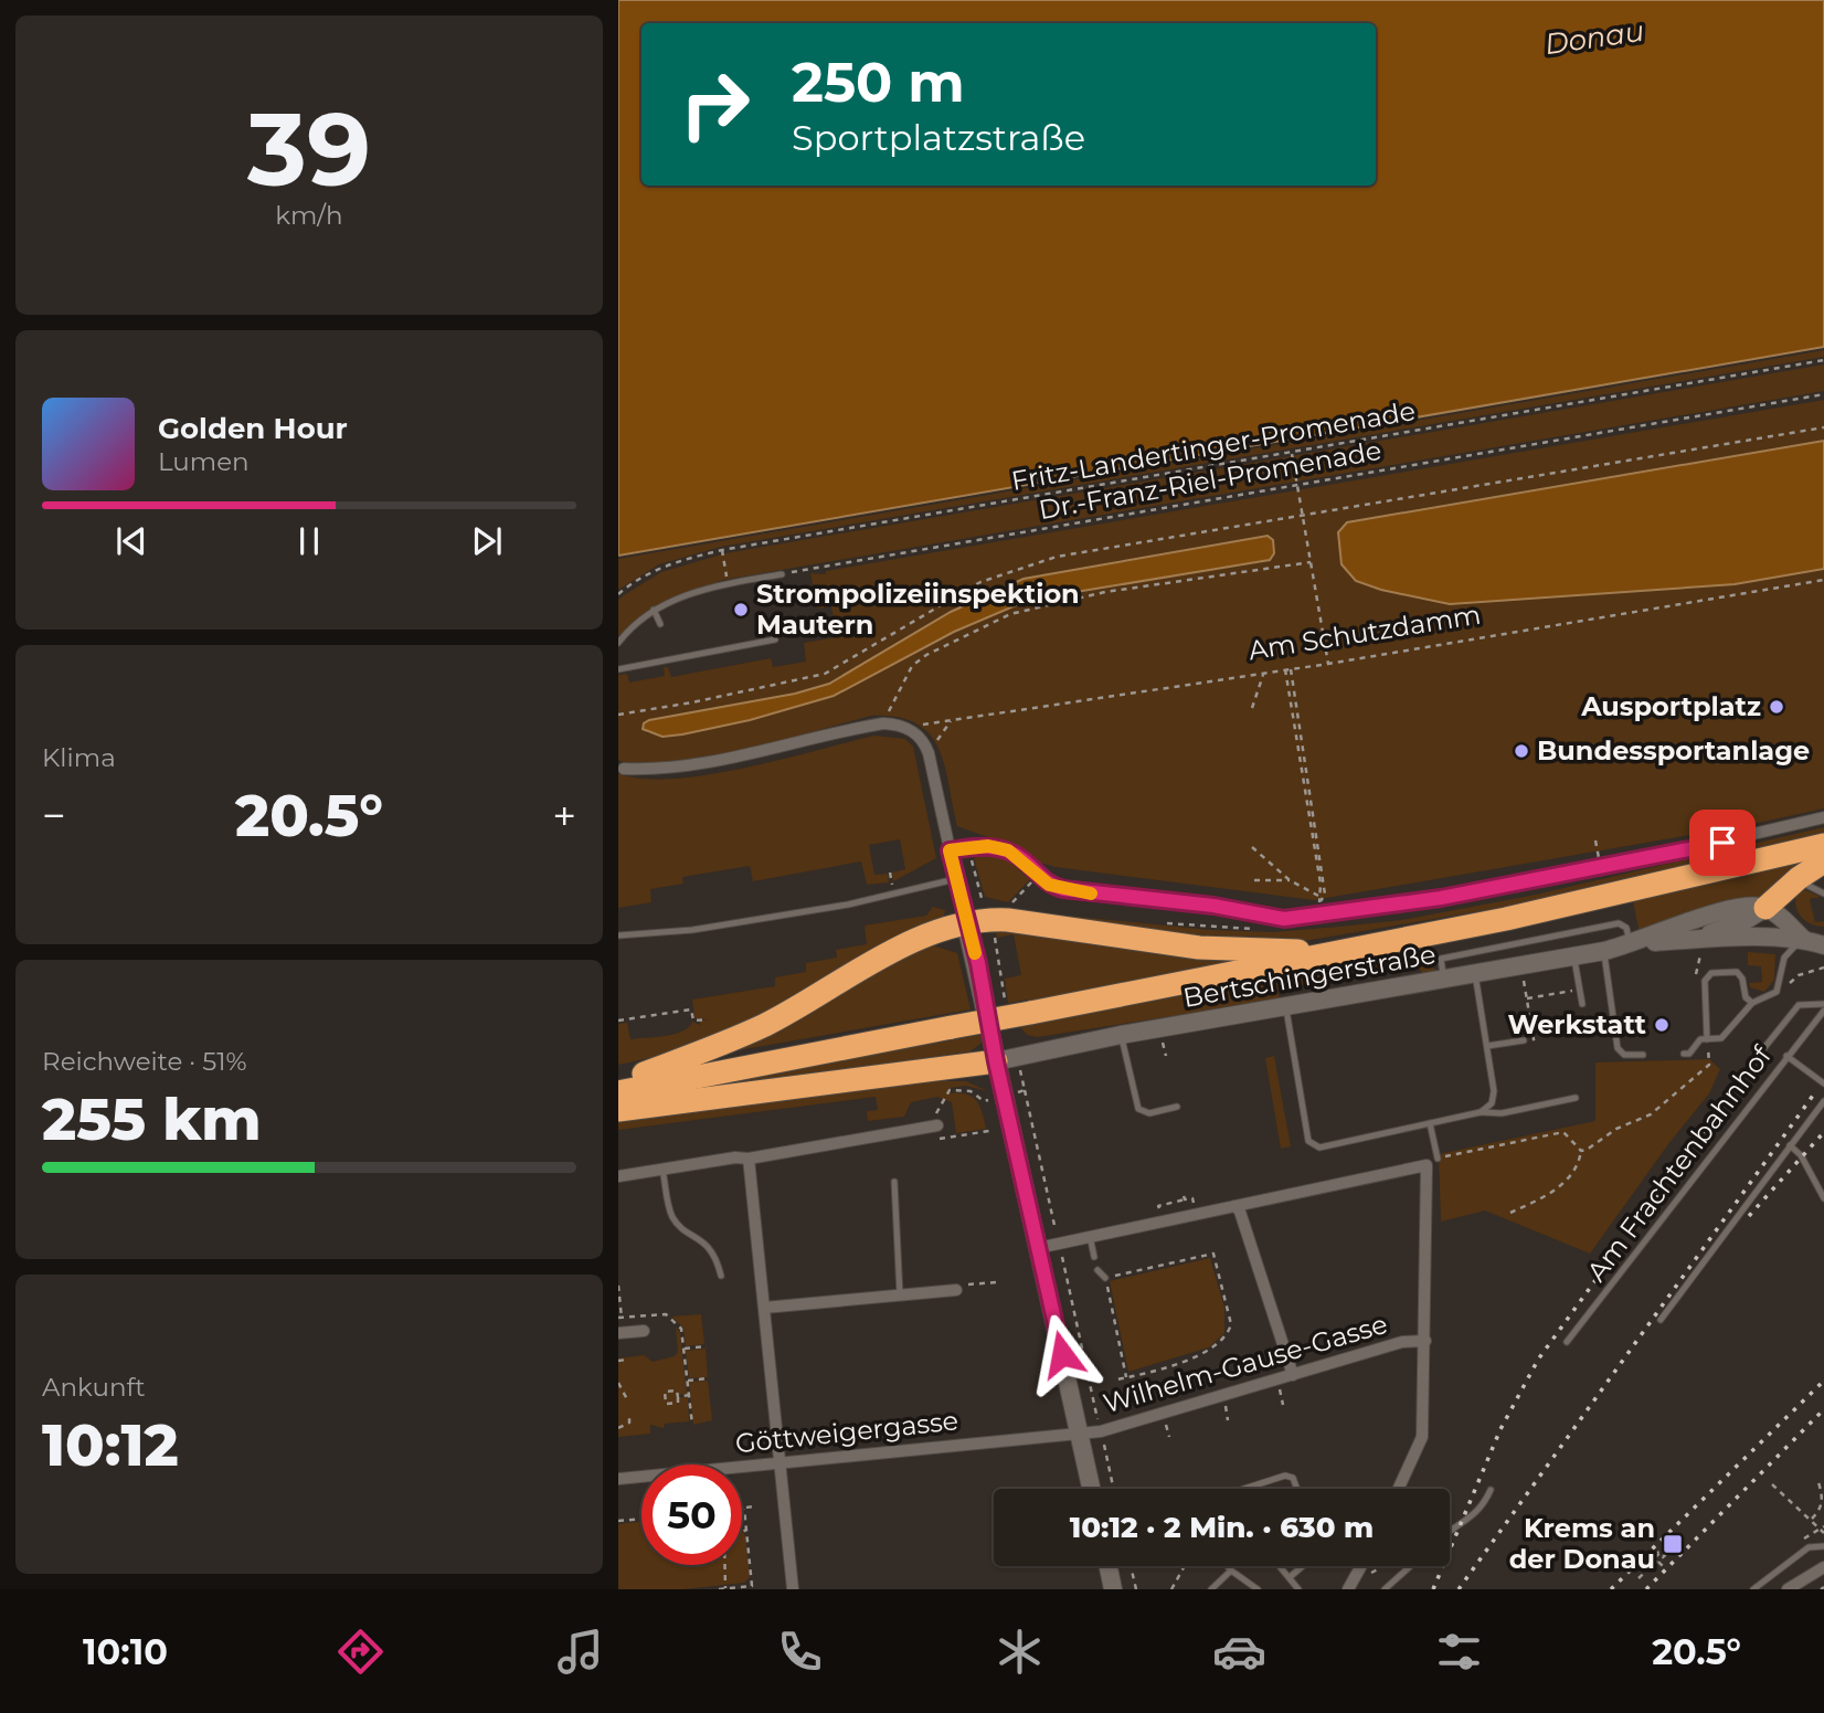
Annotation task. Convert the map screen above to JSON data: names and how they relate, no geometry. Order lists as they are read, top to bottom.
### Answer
{
  "streets": {
    "street": ["Bertschingerstraße", "Wilhelm-Gause-Gasse", "Göttweigergasse"],
    "lane": ["Am Frachtenbahnhof"],
    "path": ["Fritz-Landertinger-Promenade", "Dr.-Franz-Riel-Promenade", "Am Schutzdamm"]
  },
  "crossings": [
    ["Wilhelm-Gause-Gasse", "Göttweigergasse"]
  ],
  "water": ["Donau"],
  "places": {
    "other": [
      "Strompolizeiinspektion Mautern",
      "Ausportplatz",
      "Bundessportanlage",
      "Werkstatt"
    ],
    "transit": ["Krems an der Donau"]
  },
  "page": {
    "tile": [
      ["39", "km/h"],
      "Klima",
      ["Reichweite · 51%", "255 km"],
      ["Ankunft", "10:12"]
    ],
    "turn": ["250 m", "Sportplatzstraße"],
    "song": ["Golden Hour", "Lumen"],
    "heat": ["−", "20.5°", "+"],
    "limit": "50",
    "trip": "10:12 · 2 Min. · 630 m",
    "tabs": ["10:10", "20.5°"]
  }
}
